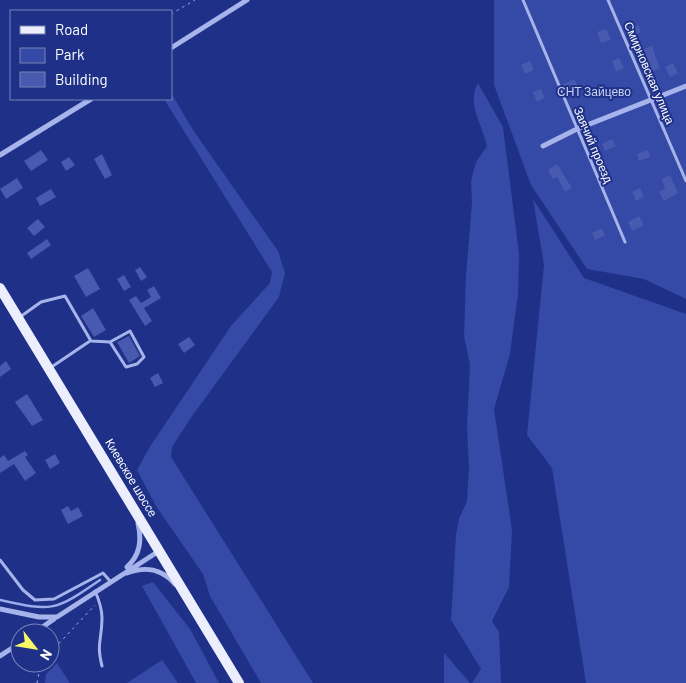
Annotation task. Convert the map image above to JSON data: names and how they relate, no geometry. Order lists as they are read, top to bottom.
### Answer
{
  "streets": {
    "main road": ["Киевское шоссе"],
    "lane": ["Смирновская улица", "Заячий проезд"]
  },
  "parks": ["СНТ Зайцево"],
  "legend": ["Road", "Park", "Building"],
  "north": "bottom right"
}
